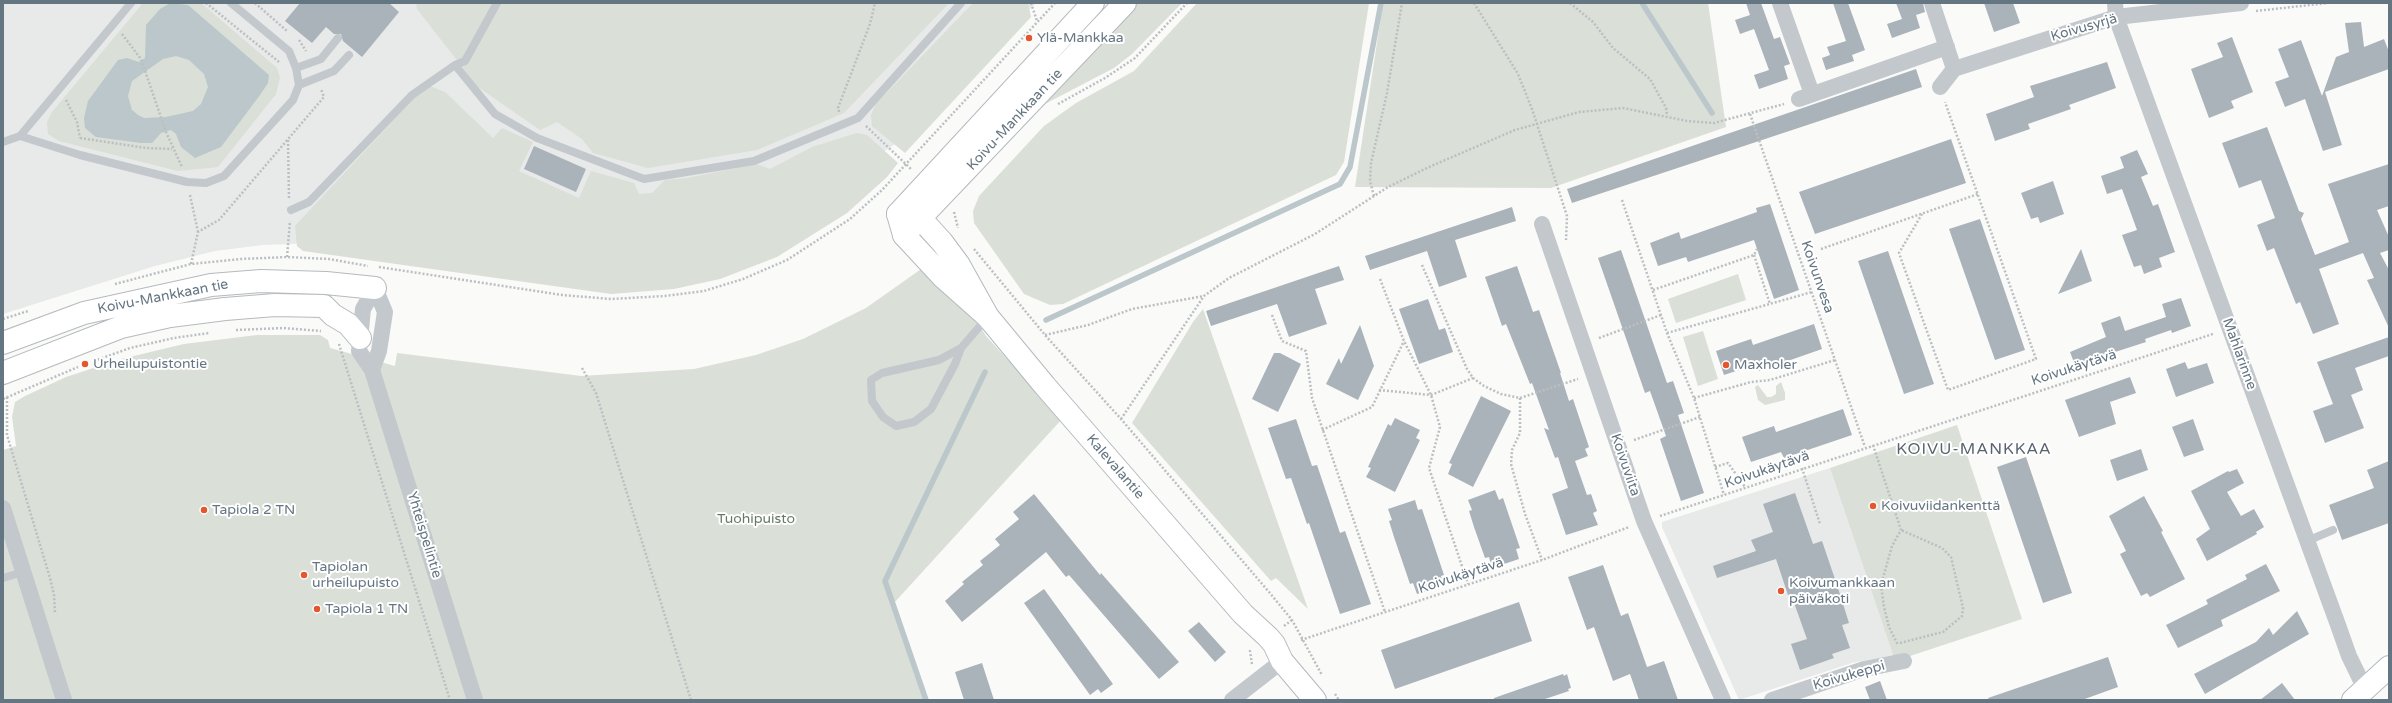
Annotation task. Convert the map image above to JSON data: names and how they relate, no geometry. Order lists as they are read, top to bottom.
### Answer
{
  "streets": {
    "main road": ["Koivu-Mankkaan tie", "Kalevalantie"],
    "street": [
      "Koivusyrjä",
      "Mahlarinne",
      "Koivuviita",
      "Yhteispelintie",
      "Koivukeppi"
    ],
    "path": ["Koivunvesa", "Koivukäytävä"]
  },
  "crossings": [
    ["Koivusyrjä", "Mahlarinne"],
    ["Koivu-Mankkaan tie", "Kalevalantie"],
    ["Koivu-Mankkaan tie", "Yhteispelintie"],
    ["Koivunvesa", "Koivukäytävä"],
    ["Mahlarinne", "Koivukäytävä"],
    ["Koivukäytävä", "Koivuviita"]
  ],
  "districts": ["KOIVU-MANKKAA"],
  "parks": ["Tuohipuisto"],
  "places": [
    "Ylä-Mankkaa",
    "Urheilupuistontie",
    "Maxholer",
    "Koivuviidankenttä",
    "Tapiola 2 TN",
    "Tapiolan urheilupuisto",
    "Koivumankkaan päiväkoti",
    "Tapiola 1 TN"
  ]
}
